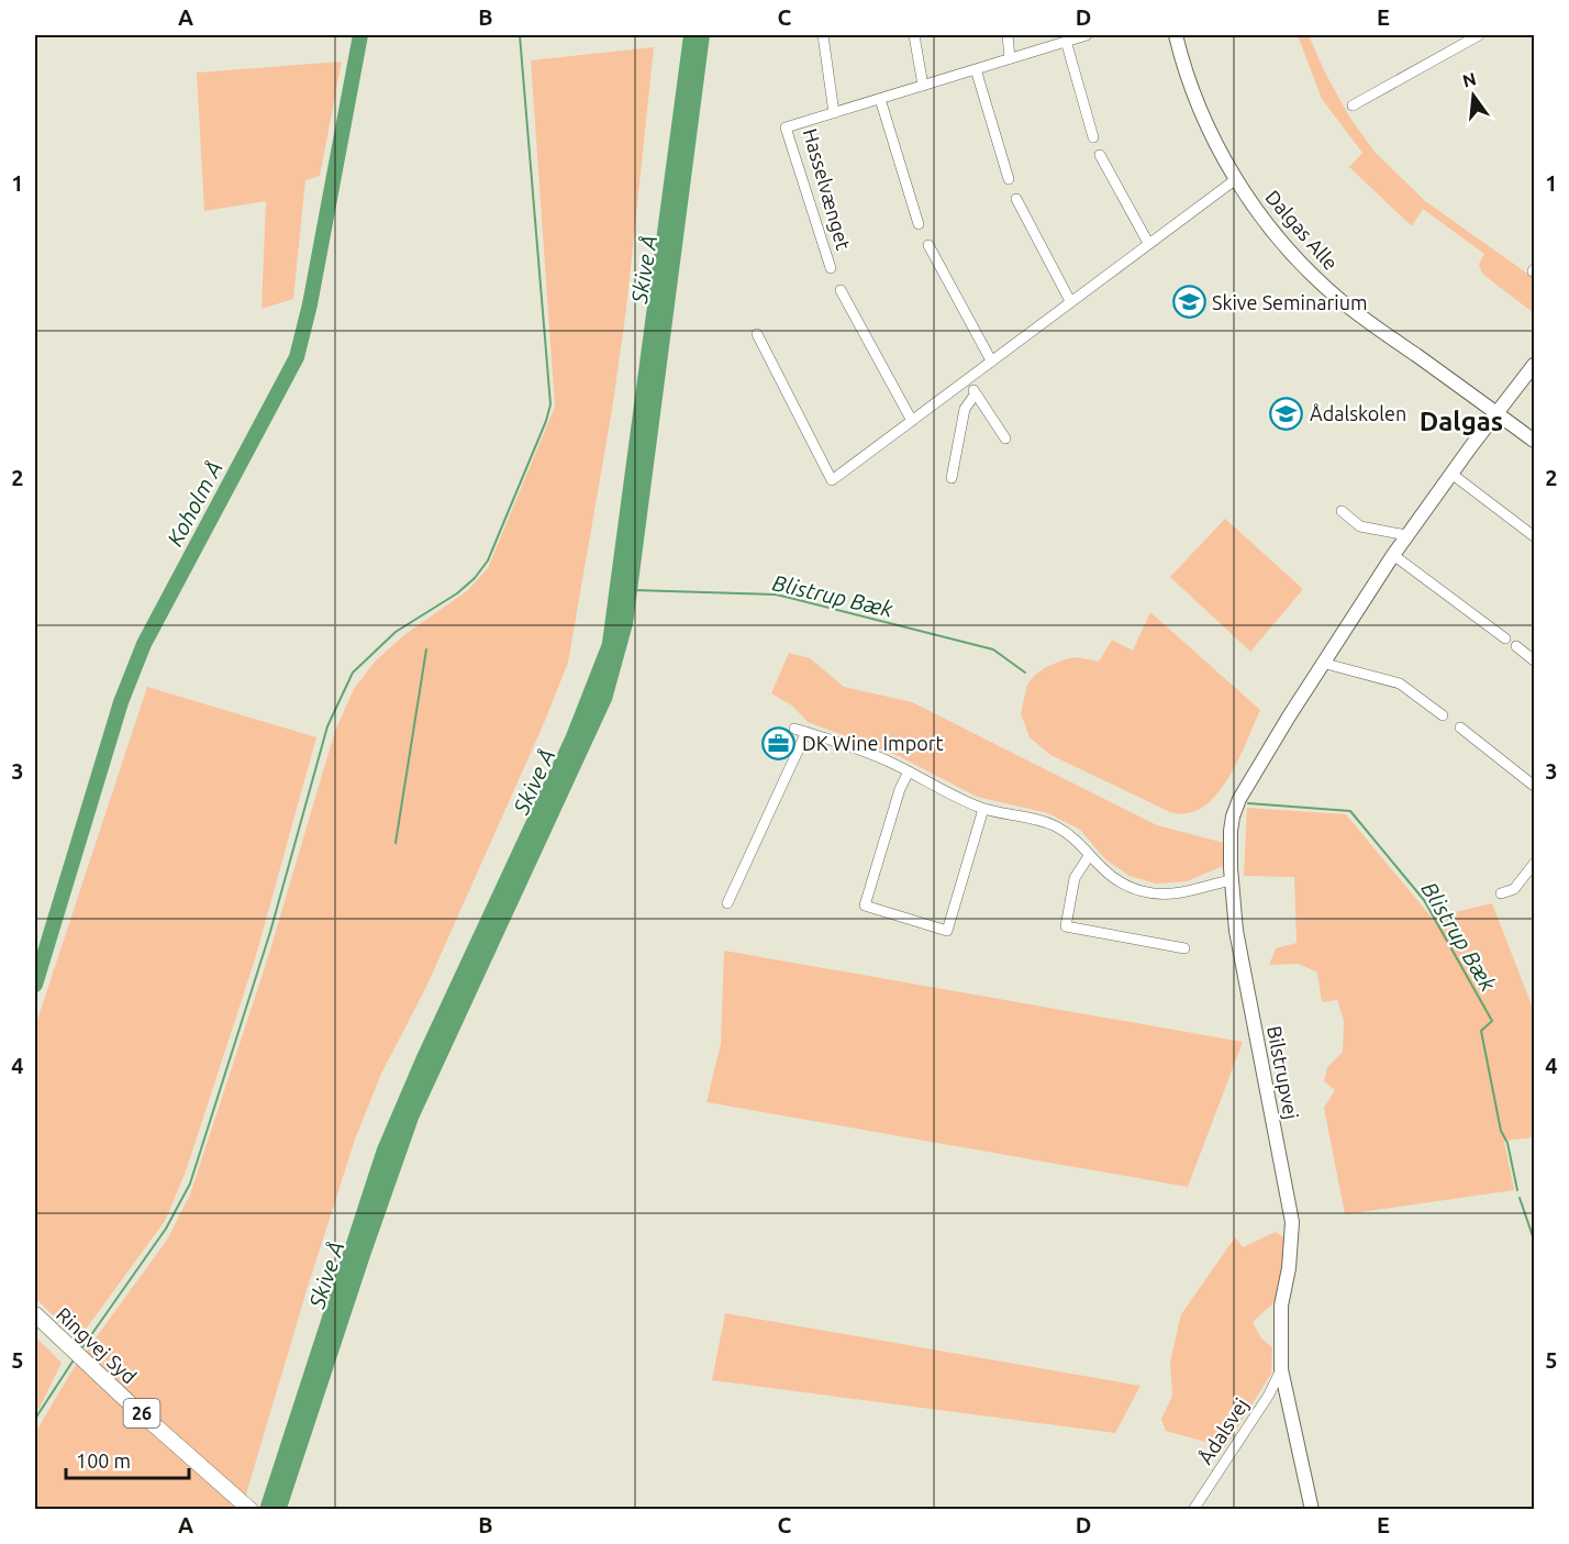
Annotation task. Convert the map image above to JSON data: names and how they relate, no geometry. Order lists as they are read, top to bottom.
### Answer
{
  "streets": {
    "main road": ["Ringvej Syd", "26"],
    "street": [
      "Hasselvænget",
      "Dalgas Alle",
      "Bilstrupvej",
      "Ådalsvej"
    ]
  },
  "crossings": [
    ["Dalgas Alle", "Bilstrupvej"],
    ["Bilstrupvej", "Ådalsvej"]
  ],
  "districts": ["Dalgas"],
  "water": ["Skive Å", "Koholm Å", "Blistrup Bæk"],
  "places": {
    "school or university": ["Skive Seminarium", "Ådalskolen"],
    "office": ["DK Wine Import"]
  },
  "scale_bar": "100 m",
  "north": "top",
  "grid": {
    "columns": [
      "A",
      "B",
      "C",
      "D",
      "E"
    ],
    "rows": [
      "1",
      "2",
      "3",
      "4",
      "5"
    ]
  }
}
